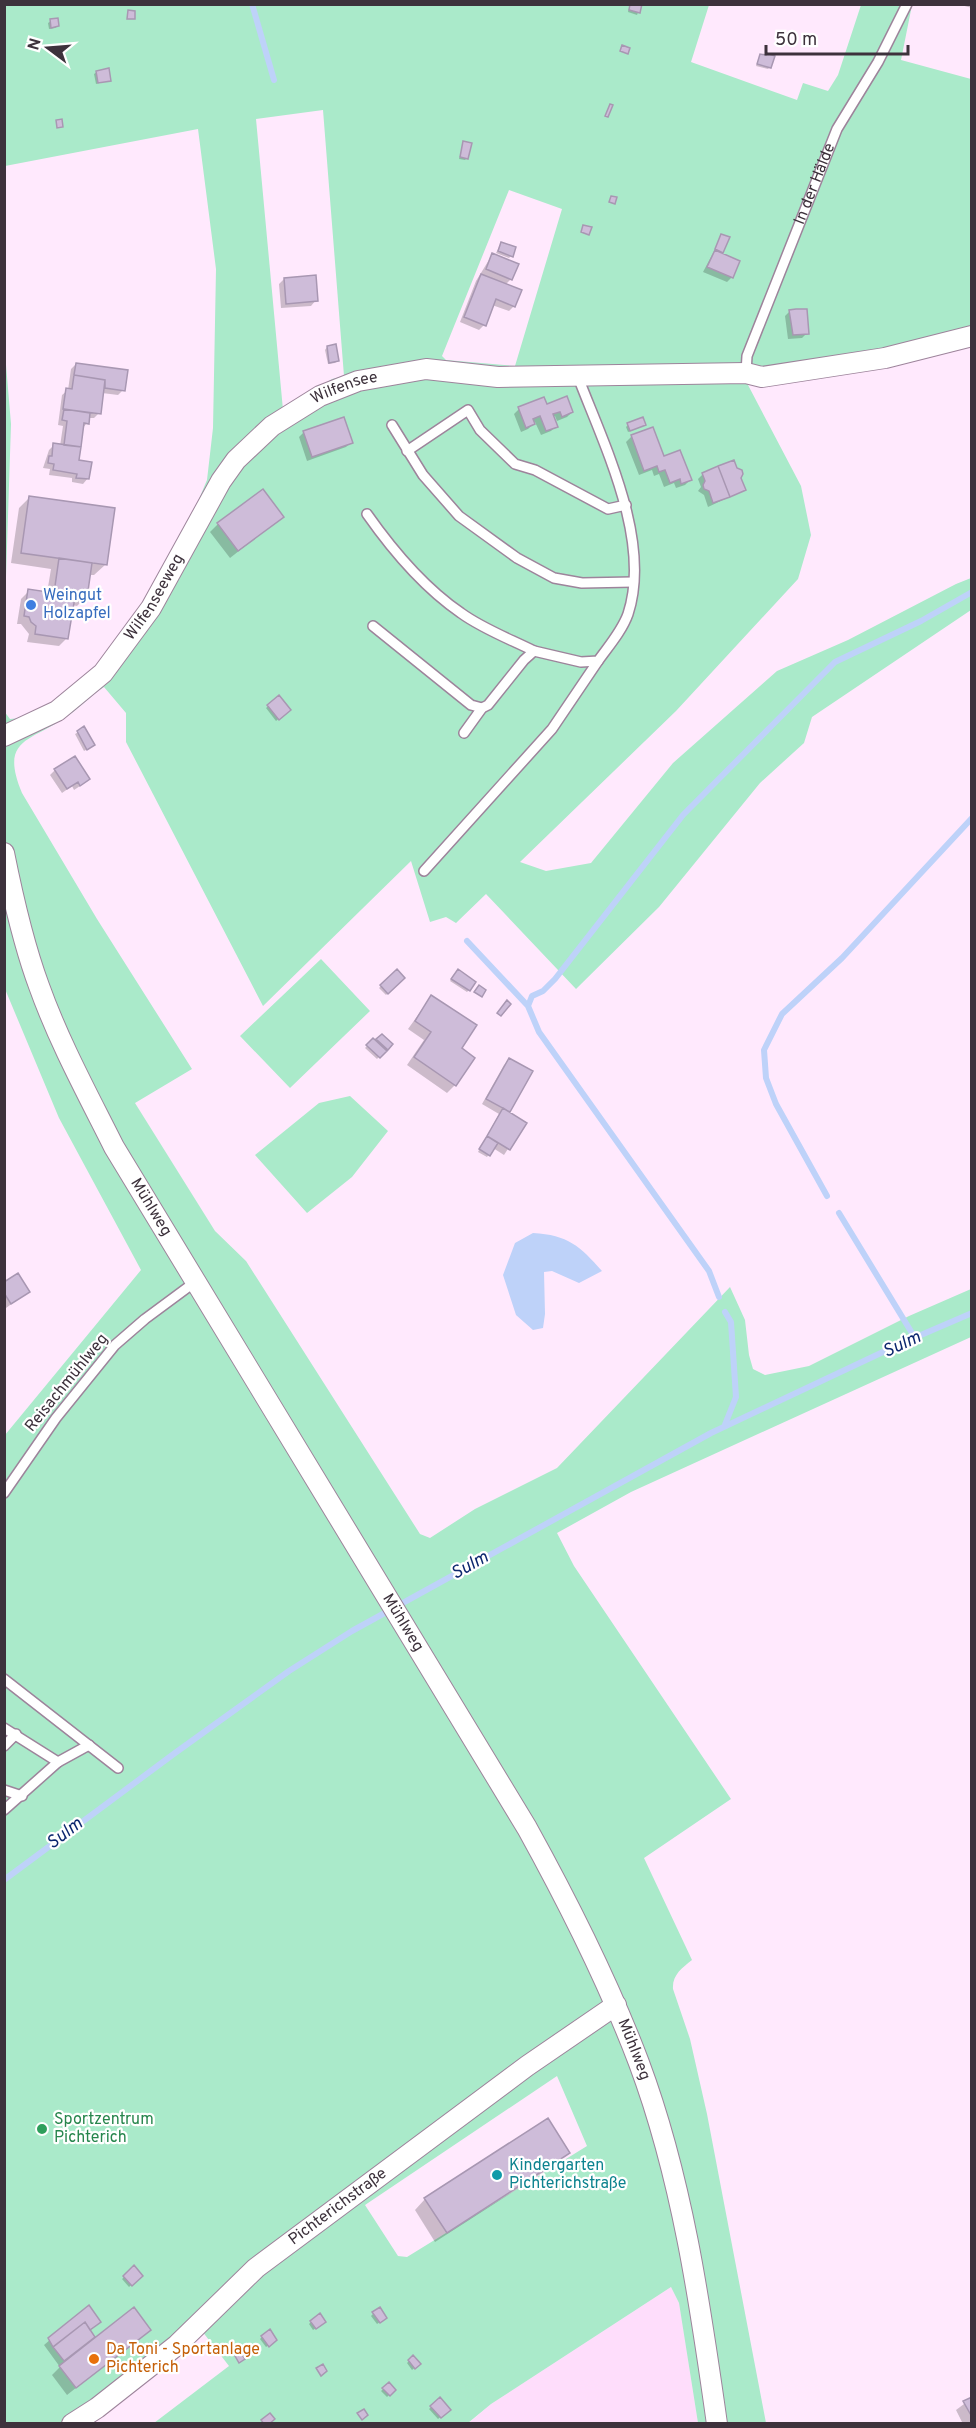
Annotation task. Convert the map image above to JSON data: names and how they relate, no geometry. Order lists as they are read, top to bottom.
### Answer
{
  "streets": {
    "street": [
      "Wilfensee",
      "Wilfenseeweg",
      "Mühlweg",
      "Pichterichstraße"
    ],
    "lane": ["In der Hälde", "Reisachmühlweg"]
  },
  "crossings": [
    ["Wilfensee", "Wilfenseeweg"],
    ["Mühlweg", "Reisachmühlweg"],
    ["Mühlweg", "Pichterichstraße"]
  ],
  "water": ["Sulm"],
  "places": [
    "Weingut Holzapfel",
    "Sportzentrum Pichterich",
    "Kindergarten Pichterichstraße",
    "Da Toni - Sportanlage Pichterich"
  ],
  "scale_bar": "50 m",
  "north": "left"
}
